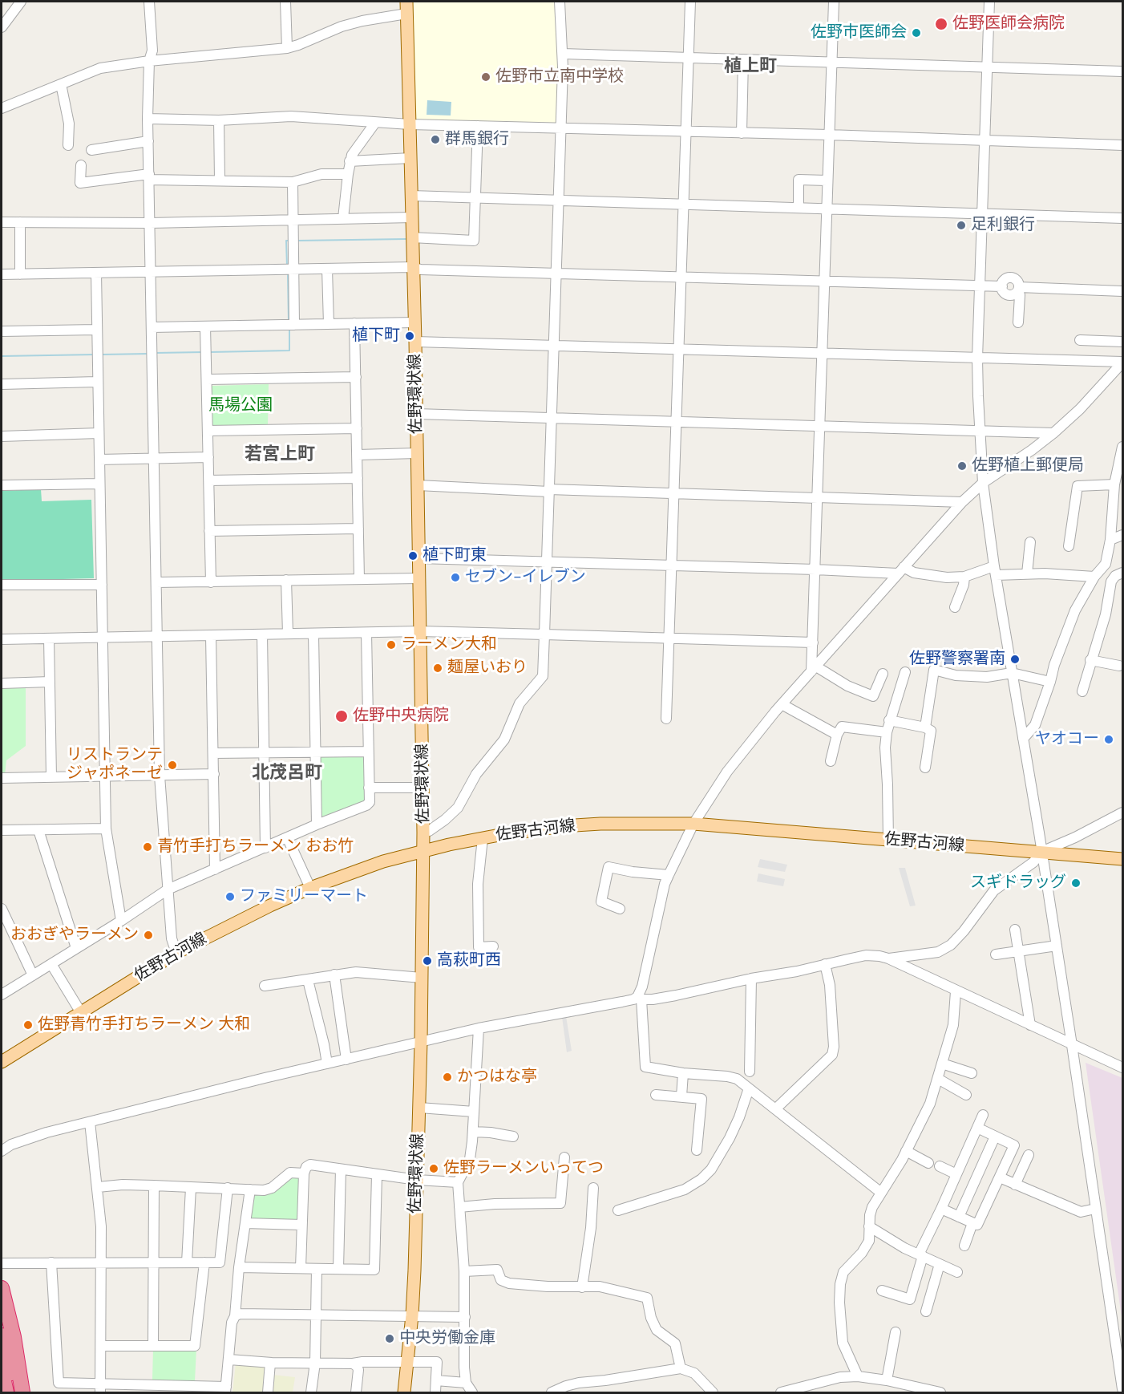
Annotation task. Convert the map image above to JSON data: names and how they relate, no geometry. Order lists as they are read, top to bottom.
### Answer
{
  "streets": {
    "main road": ["佐野環状線", "佐野古河線"]
  },
  "crossings": [
    ["佐野環状線", "佐野古河線"]
  ],
  "districts": ["植上町", "若宮上町", "北茂呂町"],
  "parks": ["馬場公園"],
  "places": [
    "佐野医師会病院",
    "佐野市医師会",
    "佐野市立南中学校",
    "群馬銀行",
    "足利銀行",
    "植下町",
    "佐野植上郵便局",
    "植下町東",
    "セブン-イレブン",
    "ラーメン大和",
    "佐野警察署南",
    "麺屋いおり",
    "佐野中央病院",
    "ヤオコー",
    "リストランテ ジャポネーゼ",
    "青竹手打ちラーメン おお竹",
    "スギドラッグ",
    "ファミリーマート",
    "おおぎやラーメン",
    "高萩町西",
    "佐野青竹手打ちラーメン 大和",
    "かつはな亭",
    "佐野ラーメンいってつ",
    "中央労働金庫"
  ]
}
